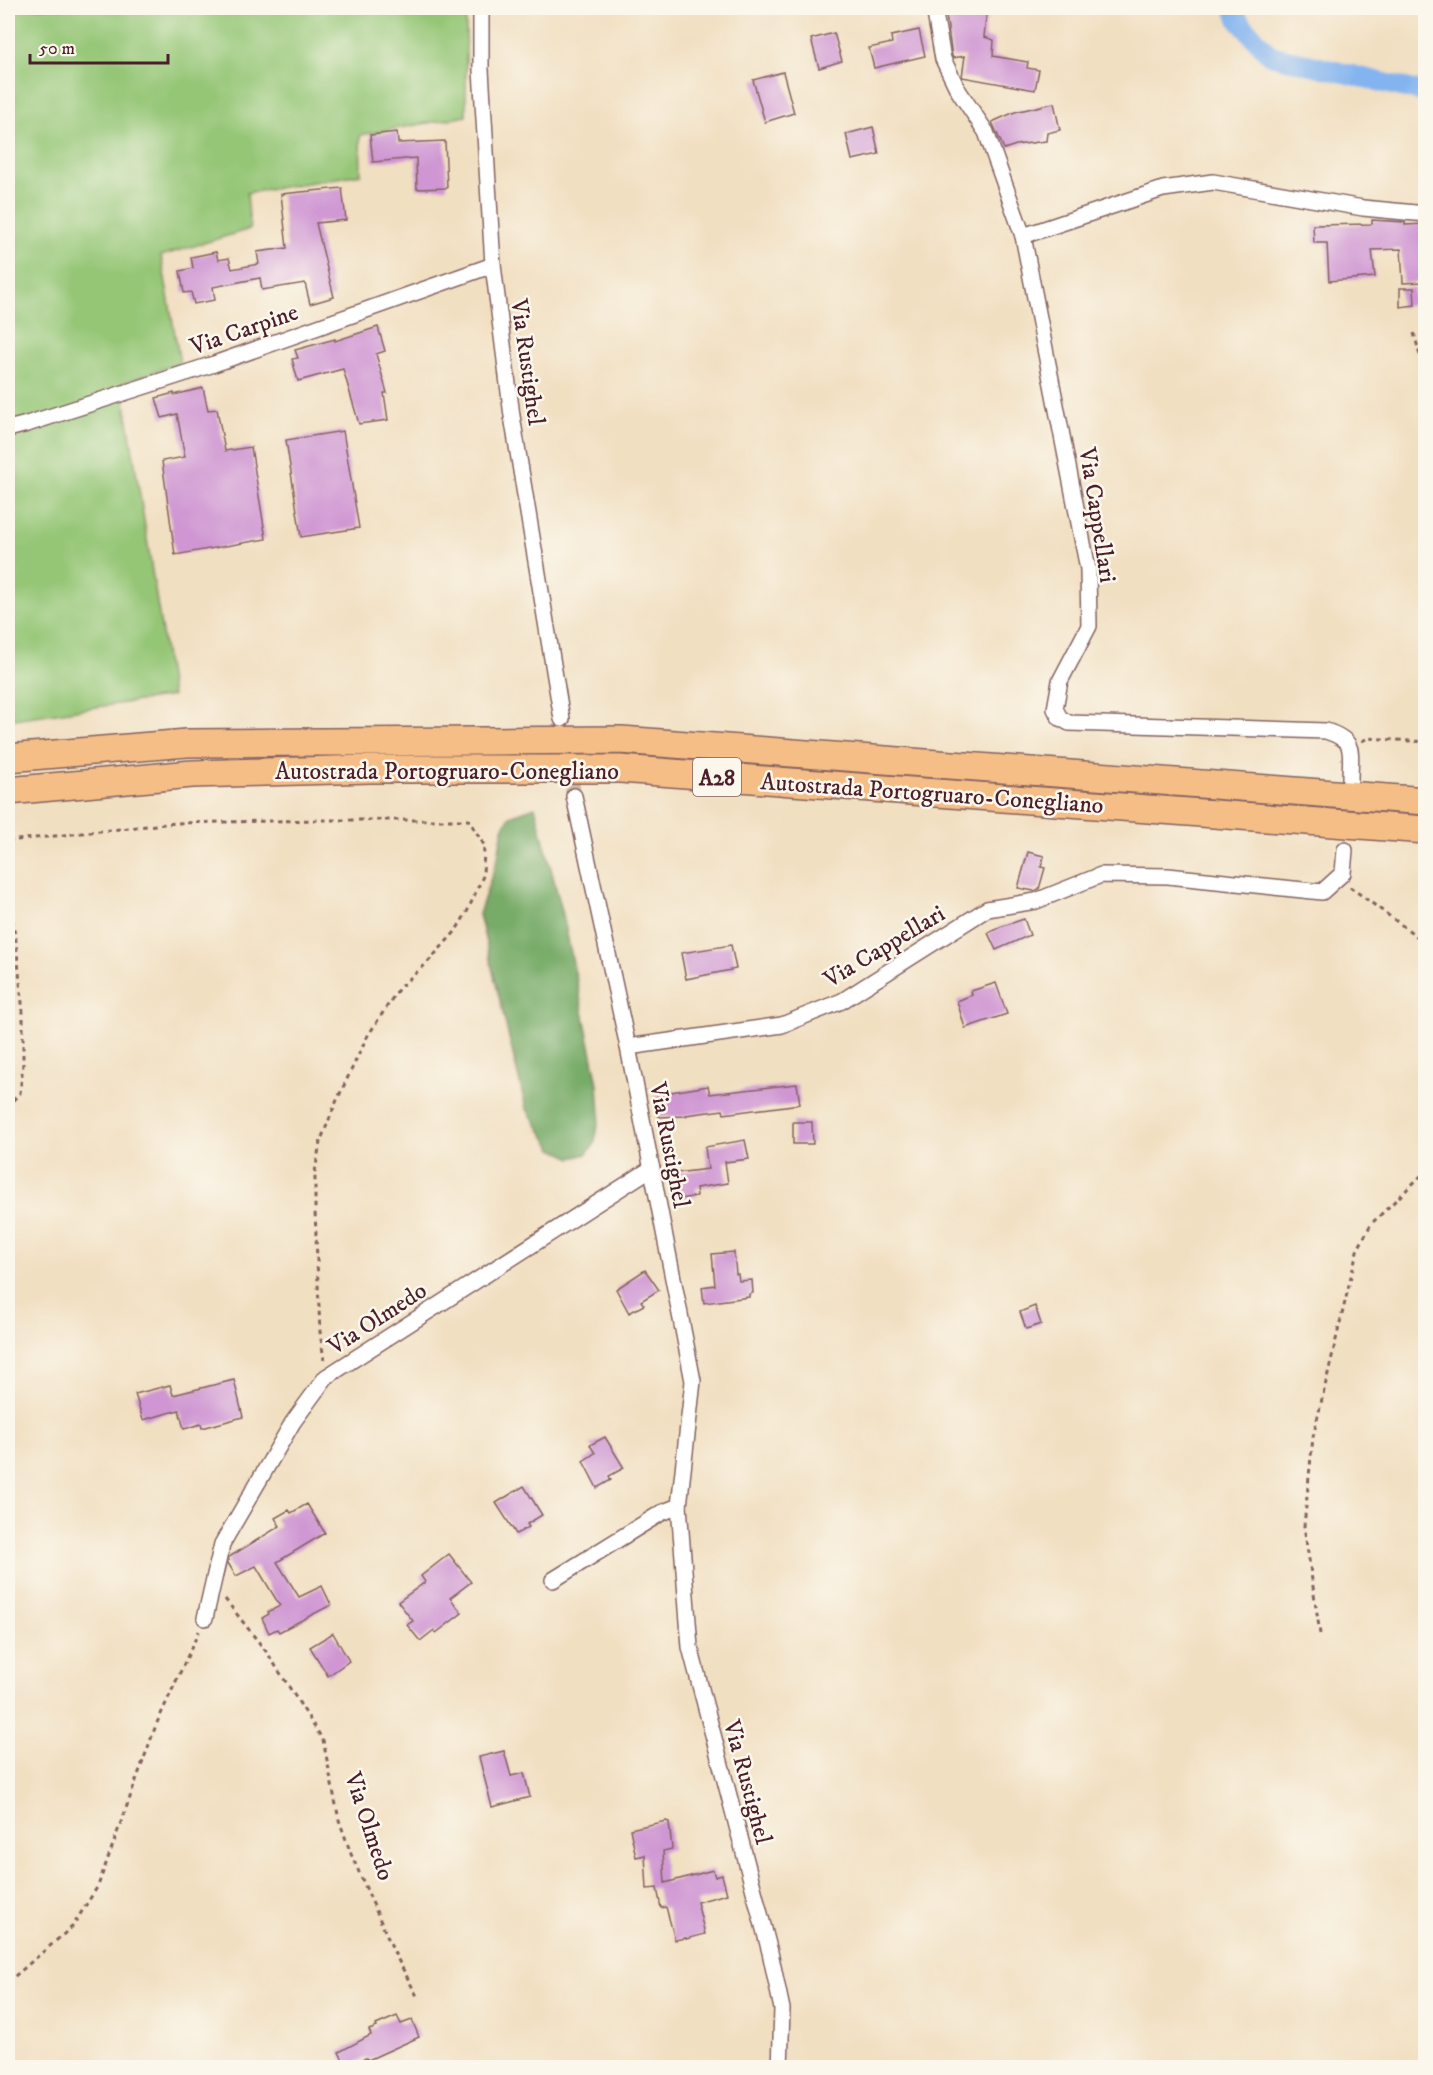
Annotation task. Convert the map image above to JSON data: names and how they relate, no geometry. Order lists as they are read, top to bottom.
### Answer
{
  "streets": {
    "highway": ["Autostrada Portogruaro-Conegliano", "A28"],
    "street": [
      "Via Carpine",
      "Via Rustighel",
      "Via Cappellari",
      "Via Olmedo"
    ]
  },
  "crossings": [
    ["Via Carpine", "Via Rustighel"],
    ["Via Rustighel", "Via Cappellari"],
    ["Via Rustighel", "Via Olmedo"]
  ],
  "scale_bar": "50 m"
}
